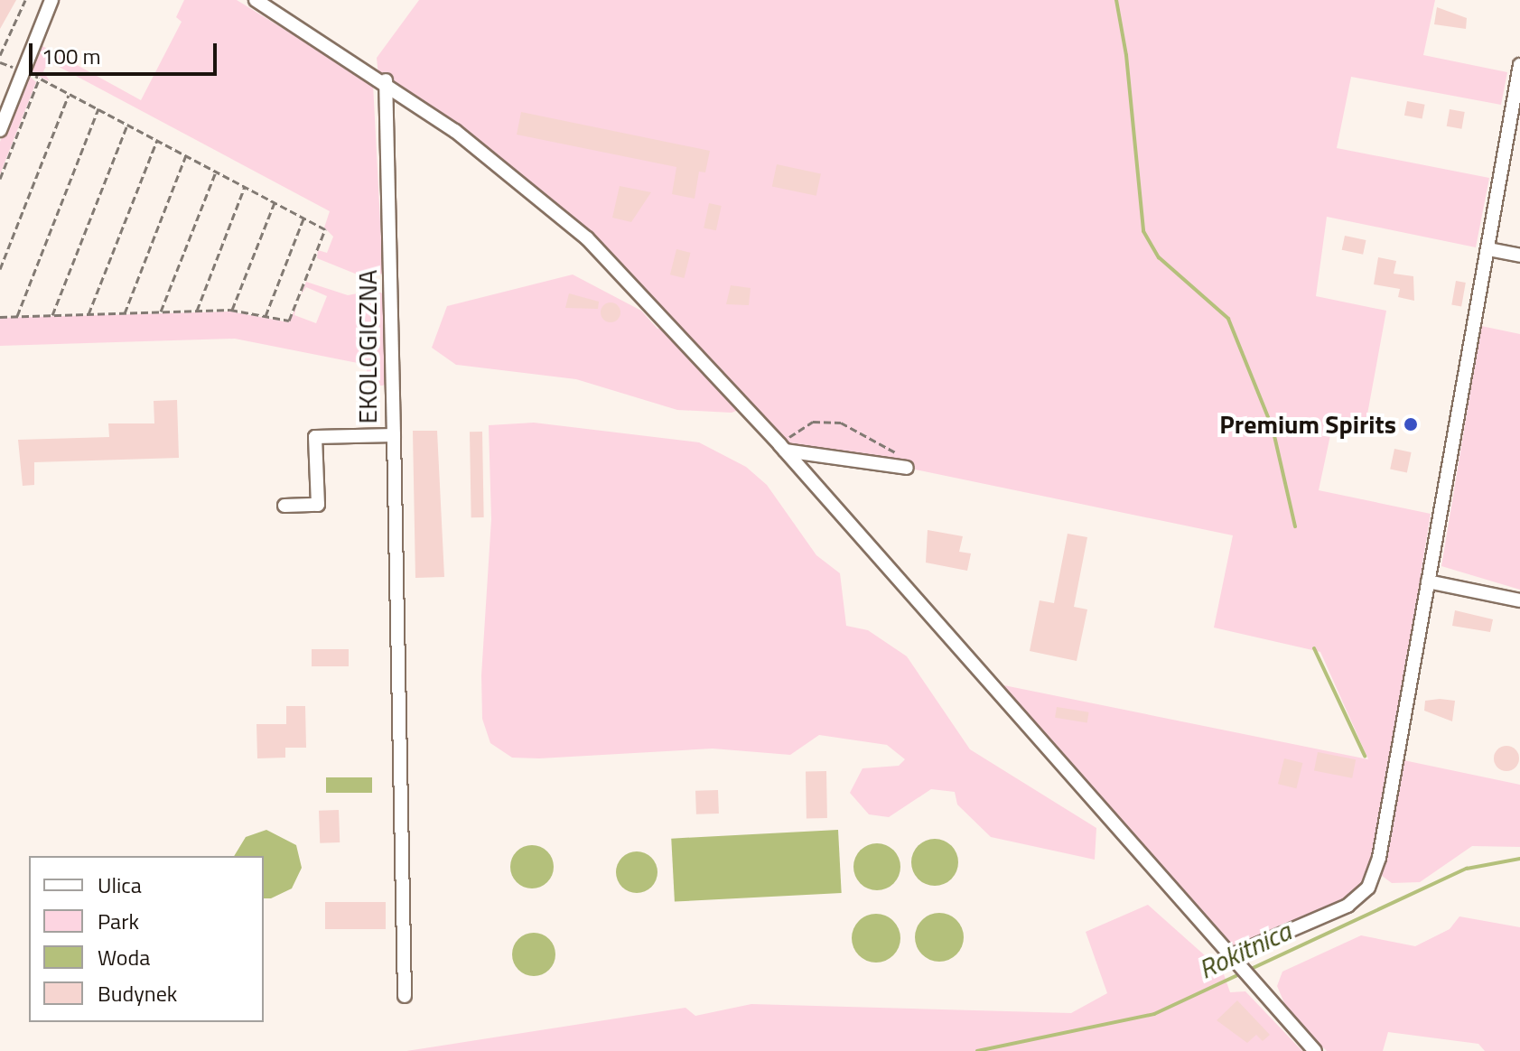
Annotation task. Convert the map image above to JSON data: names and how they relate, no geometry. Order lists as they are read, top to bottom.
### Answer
{
  "streets": {
    "street": ["EKOLOGICZNA"]
  },
  "water": ["Rokitnica"],
  "places": ["Premium Spirits"],
  "legend": [
    "Ulica",
    "Park",
    "Woda",
    "Budynek"
  ],
  "scale_bar": "100 m"
}
